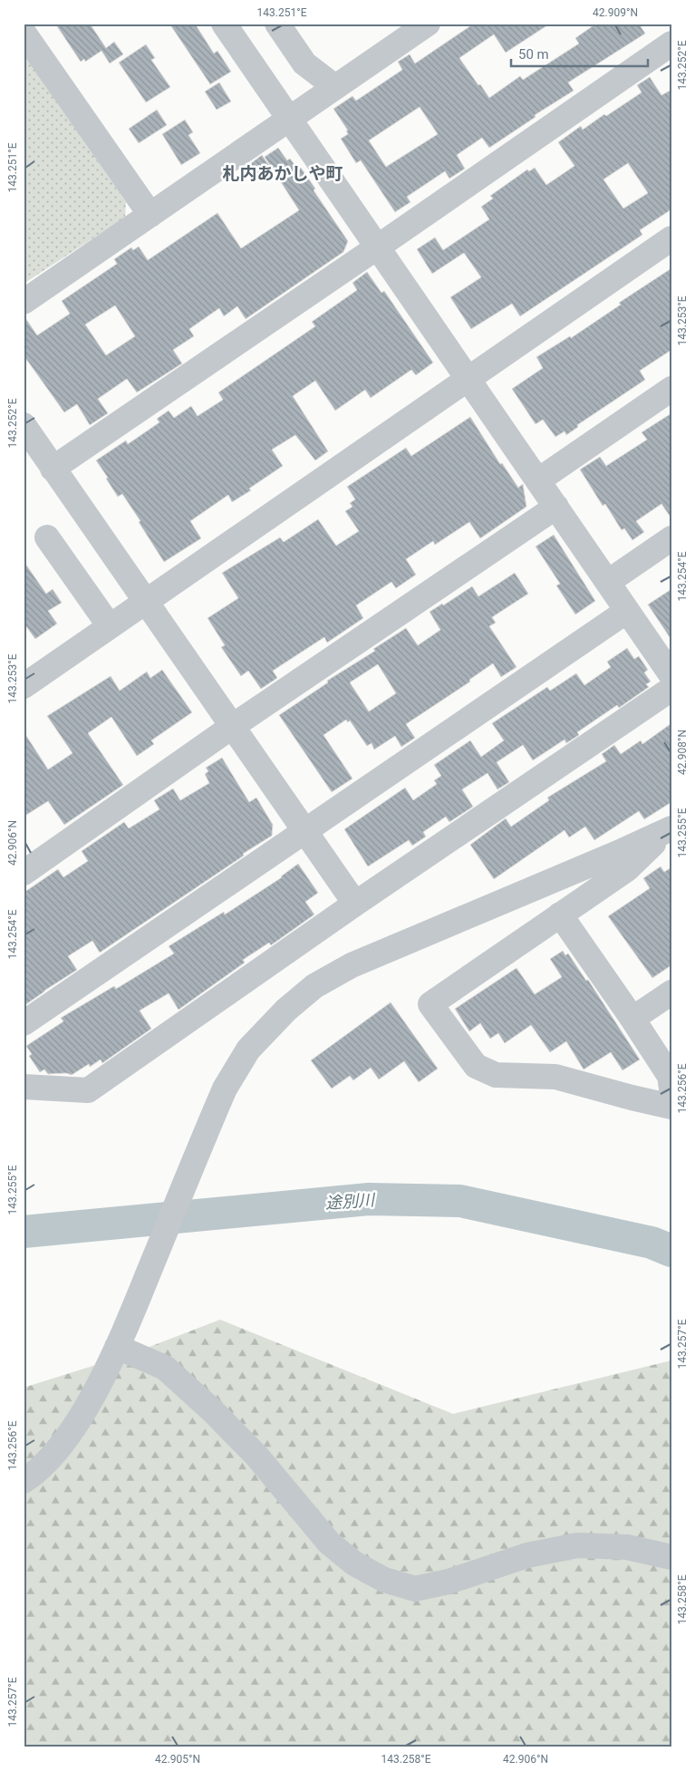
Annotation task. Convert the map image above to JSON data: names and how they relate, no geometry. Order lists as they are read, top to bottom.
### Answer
{
  "districts": ["札内あかしや町"],
  "water": ["途別川"],
  "scale_bar": "50 m",
  "coordinates": [
    "143.251°E",
    "42.909°N",
    "143.252°E",
    "143.253°E",
    "143.254°E",
    "42.908°N",
    "143.255°E",
    "42.906°N",
    "143.256°E",
    "143.257°E",
    "143.258°E",
    "42.905°N"
  ]
}
